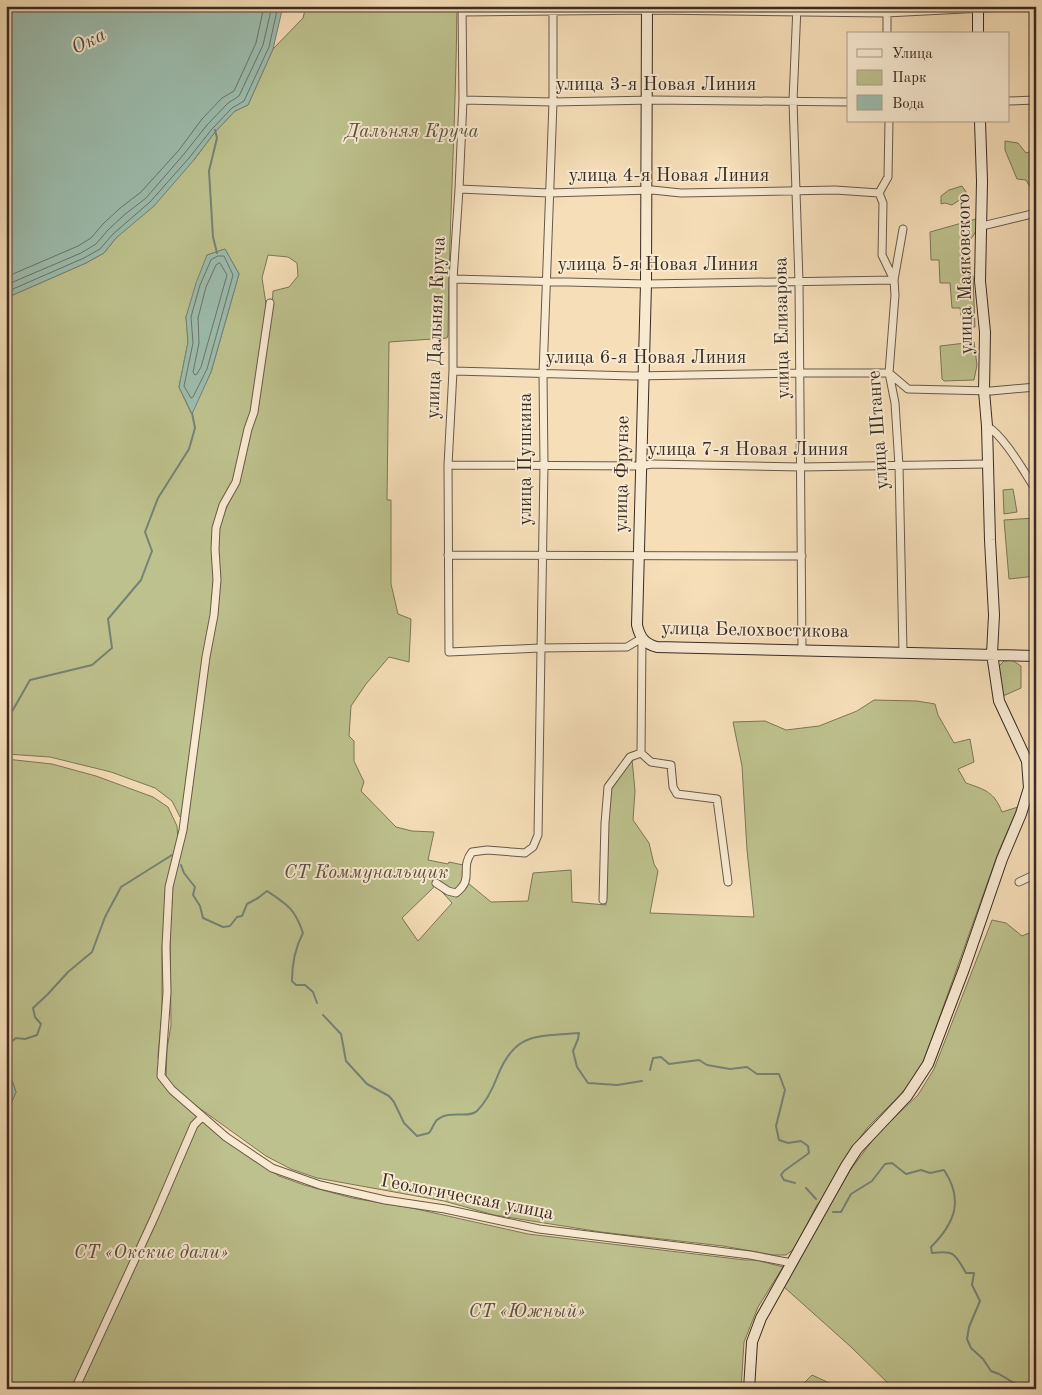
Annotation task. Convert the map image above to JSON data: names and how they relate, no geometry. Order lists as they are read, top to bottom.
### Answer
{
  "streets": {
    "street": [
      "улица 3-я Новая Линия",
      "улица 4-я Новая Линия",
      "улица 5-я Новая Линия",
      "улица Маяковского",
      "улица Дальняя Круча",
      "улица Елизарова",
      "улица 6-я Новая Линия",
      "улица Штанге",
      "улица 7-я Новая Линия",
      "улица Пушкина",
      "улица Фрунзе",
      "улица Белохвостикова",
      "Геологическая улица"
    ]
  },
  "crossings": [
    ["улица 3-я Новая Линия", "улица Дальняя Круча"],
    ["улица 3-я Новая Линия", "улица Елизарова"],
    ["улица 3-я Новая Линия", "улица Пушкина"],
    ["улица 3-я Новая Линия", "улица Фрунзе"],
    ["улица 4-я Новая Линия", "улица Дальняя Круча"],
    ["улица 4-я Новая Линия", "улица Елизарова"],
    ["улица 4-я Новая Линия", "улица Штанге"],
    ["улица 4-я Новая Линия", "улица Пушкина"],
    ["улица 4-я Новая Линия", "улица Фрунзе"],
    ["улица 5-я Новая Линия", "улица Дальняя Круча"],
    ["улица 5-я Новая Линия", "улица Елизарова"],
    ["улица 5-я Новая Линия", "улица Штанге"],
    ["улица 5-я Новая Линия", "улица Пушкина"],
    ["улица 5-я Новая Линия", "улица Фрунзе"],
    ["улица Маяковского", "улица 7-я Новая Линия"],
    ["улица Маяковского", "улица Белохвостикова"],
    ["улица Маяковского", "Геологическая улица"],
    ["улица Дальняя Круча", "улица 6-я Новая Линия"],
    ["улица Дальняя Круча", "улица 7-я Новая Линия"],
    ["улица Дальняя Круча", "улица Белохвостикова"],
    ["улица Елизарова", "улица 6-я Новая Линия"],
    ["улица Елизарова", "улица 7-я Новая Линия"],
    ["улица Елизарова", "улица Белохвостикова"],
    ["улица 6-я Новая Линия", "улица Штанге"],
    ["улица 6-я Новая Линия", "улица Пушкина"],
    ["улица 6-я Новая Линия", "улица Фрунзе"],
    ["улица Штанге", "улица 7-я Новая Линия"],
    ["улица Штанге", "улица Белохвостикова"],
    ["улица 7-я Новая Линия", "улица Пушкина"],
    ["улица 7-я Новая Линия", "улица Фрунзе"],
    ["улица Пушкина", "улица Белохвостикова"],
    ["улица Фрунзе", "улица Белохвостикова"]
  ],
  "water": ["Ока"],
  "parks": [
    "Дальняя Круча",
    "СТ Коммунальщик",
    "СТ «Окские дали»",
    "СТ «Южный»"
  ],
  "legend": ["Улица", "Парк", "Вода"]
}
